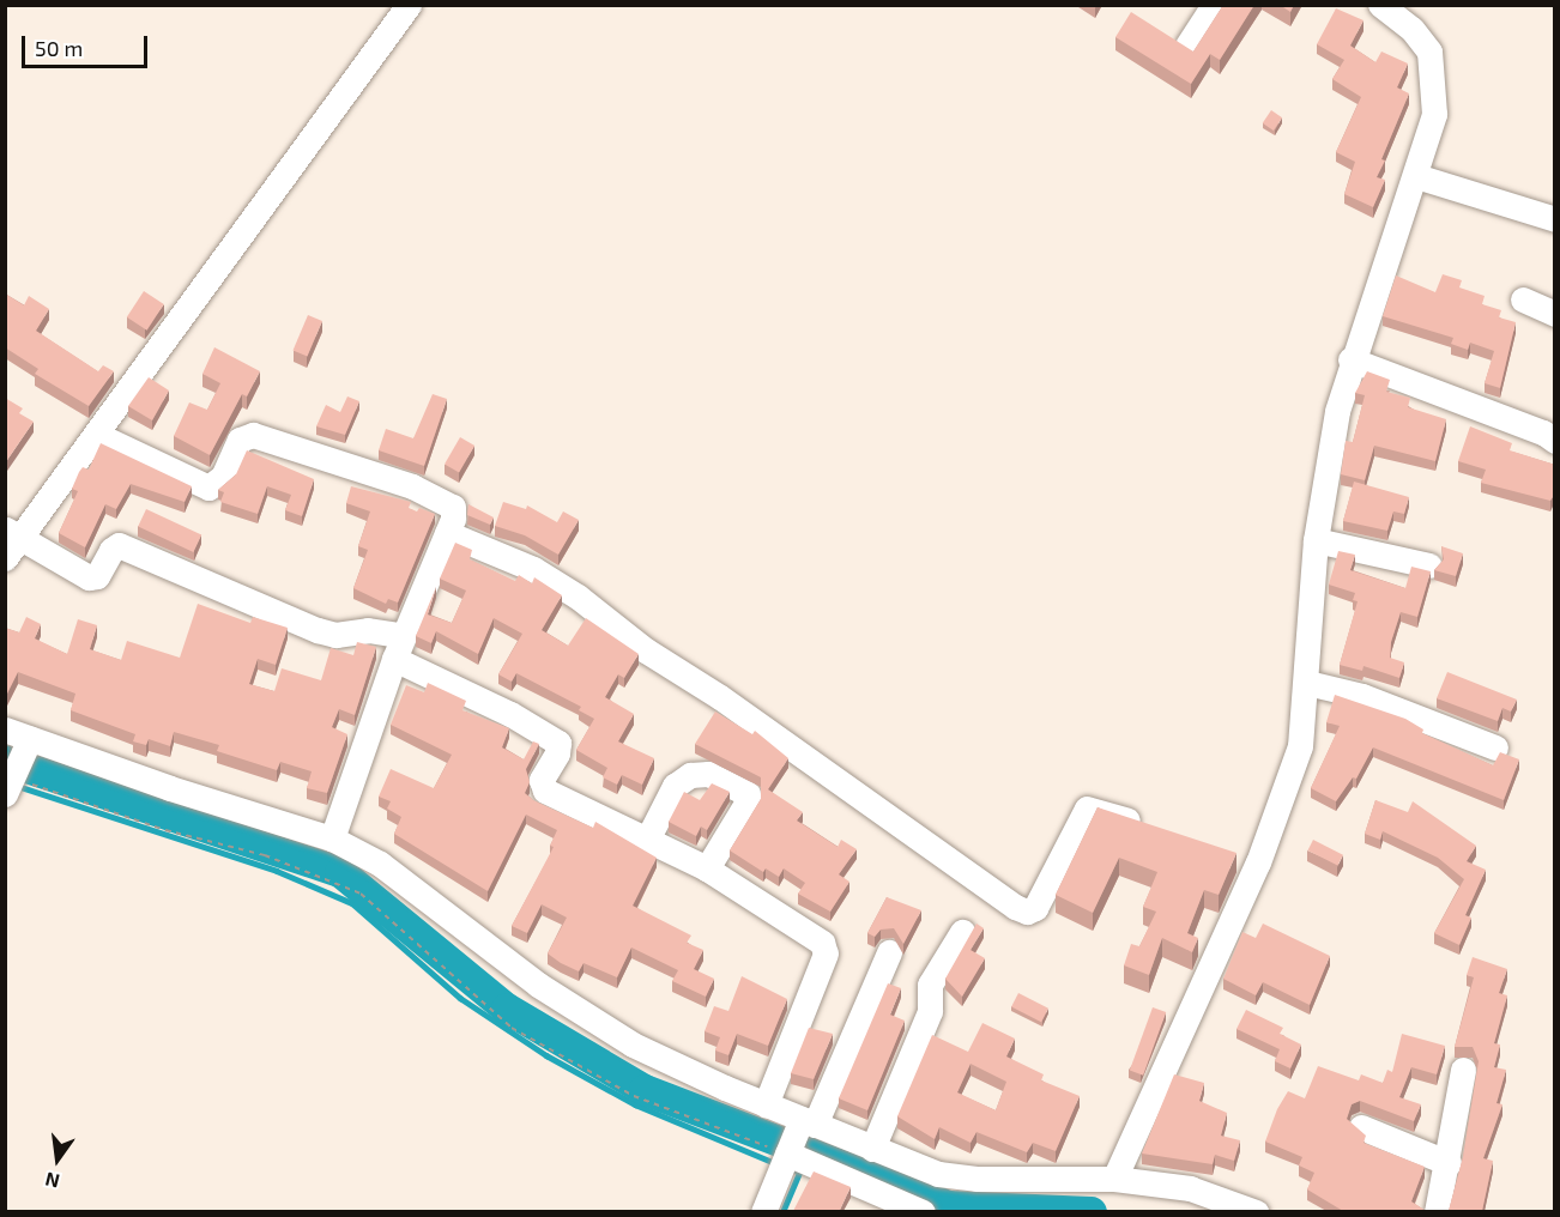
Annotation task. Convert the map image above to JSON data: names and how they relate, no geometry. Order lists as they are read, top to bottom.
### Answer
{
  "scale_bar": "50 m",
  "north": "bottom"
}
